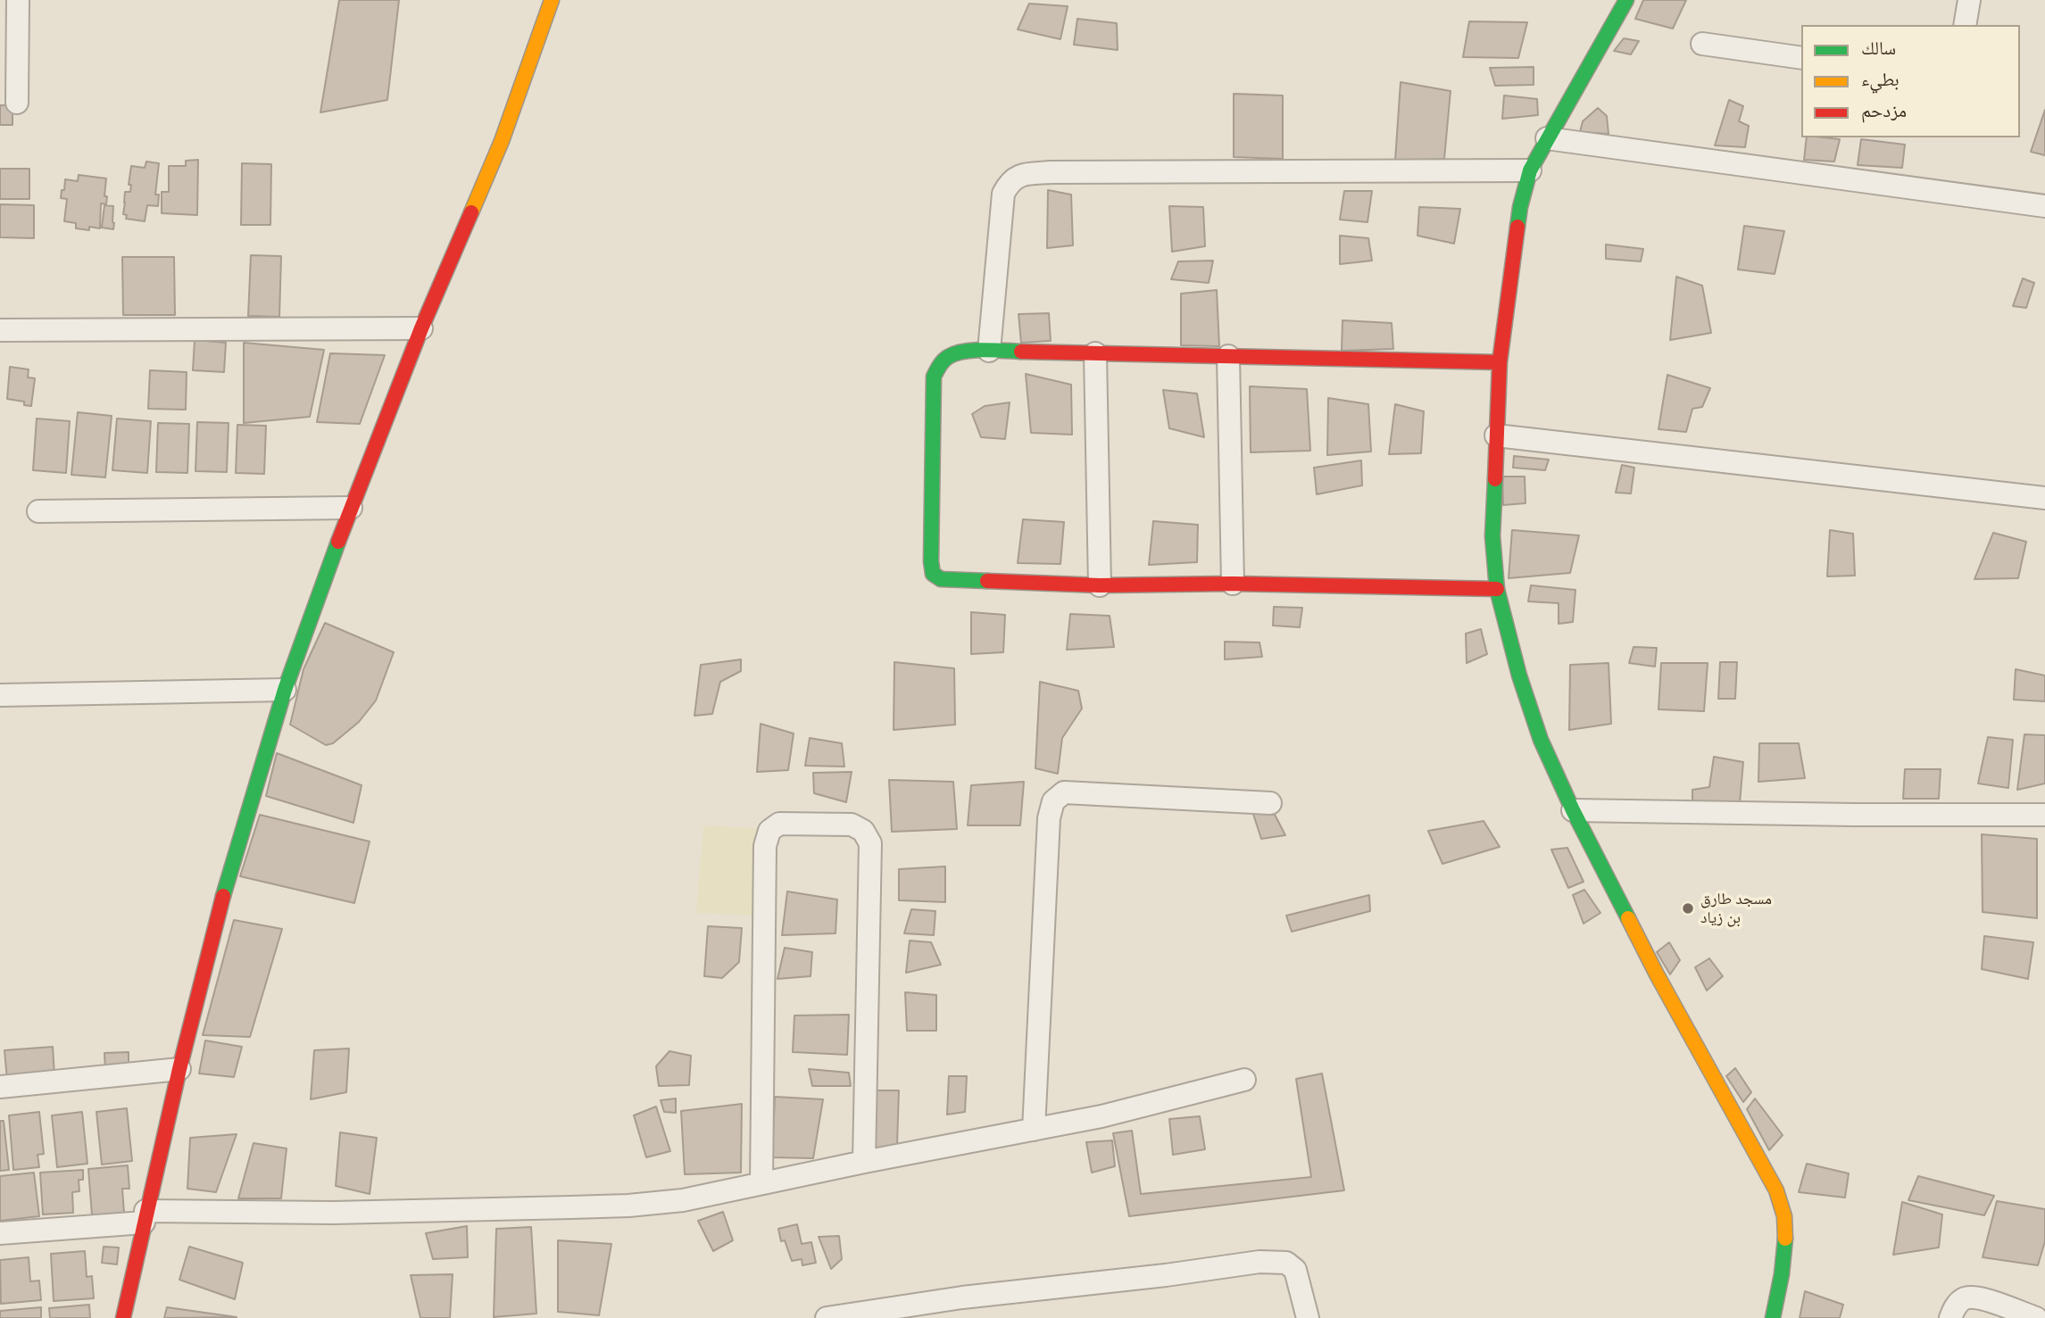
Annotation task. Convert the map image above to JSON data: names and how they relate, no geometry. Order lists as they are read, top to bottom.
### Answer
{
  "places": ["مسجد طارق بن زياد"],
  "legend": ["سالك", "بطيء", "مزدحم"]
}
